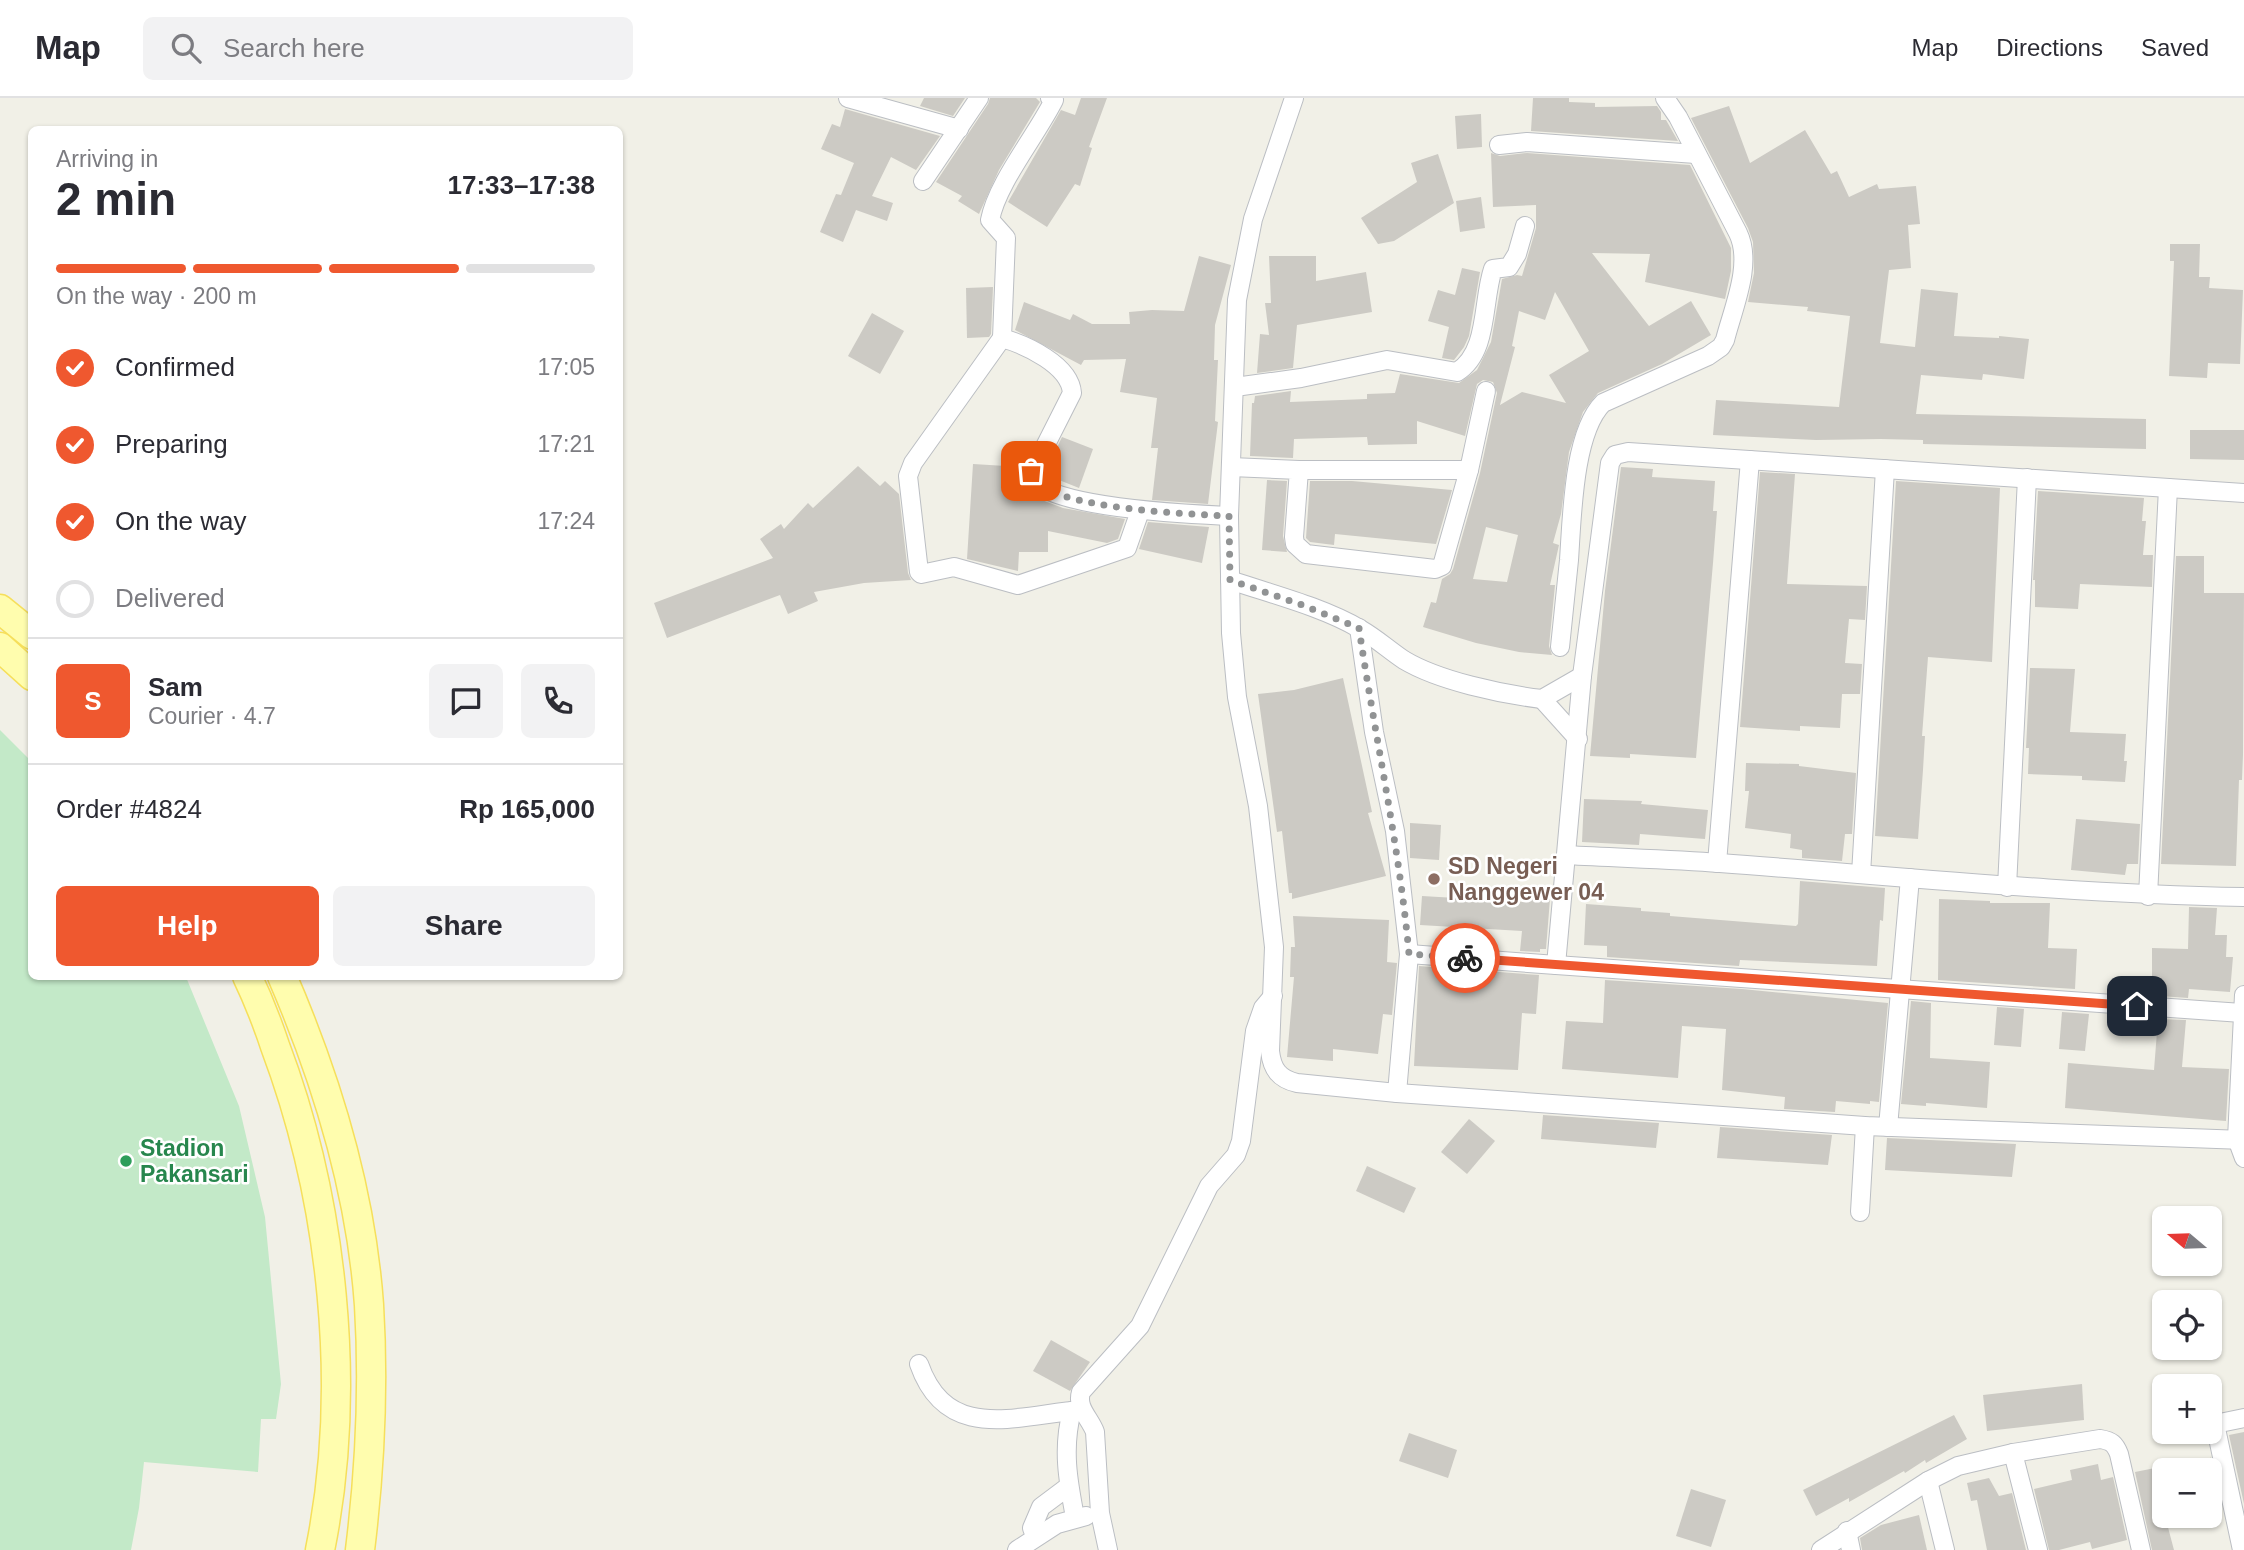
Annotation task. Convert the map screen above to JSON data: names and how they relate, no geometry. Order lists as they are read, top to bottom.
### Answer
{
  "places": ["SD Negeri Nanggewer 04", "Stadion Pakansari"],
  "north": "left",
  "page": {
    "header": "Map",
    "search": "Search here",
    "nav": ["Map", "Directions", "Saved"],
    "heading": ["2 min", "Arriving in", "17:33–17:38"],
    "panel": [
      "Sam",
      "Courier · 4.7",
      "Order #4824",
      "Rp 165,000"
    ],
    "bar": "On the way · 200 m",
    "list": [
      ["Confirmed", "17:05"],
      ["Preparing", "17:21"],
      ["On the way", "17:24"],
      "Delivered"
    ],
    "round": "S",
    "buttons": ["Help", "Share"],
    "map_buttons": ["+", "−"]
  }
}
